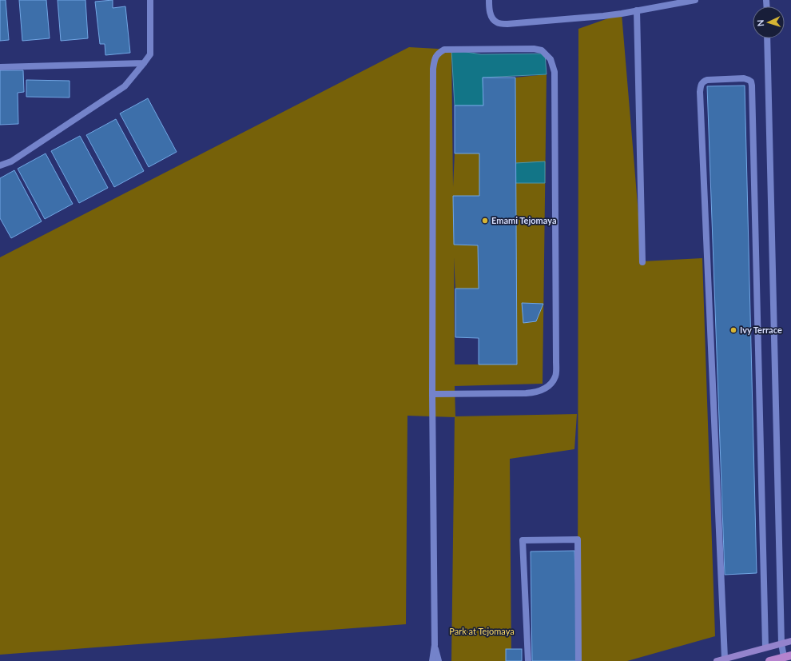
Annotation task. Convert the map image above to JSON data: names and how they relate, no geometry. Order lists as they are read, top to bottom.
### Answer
{
  "parks": ["Park at Tejomaya"],
  "places": ["Emami Tejomaya", "Ivy Terrace"],
  "north": "left"
}
